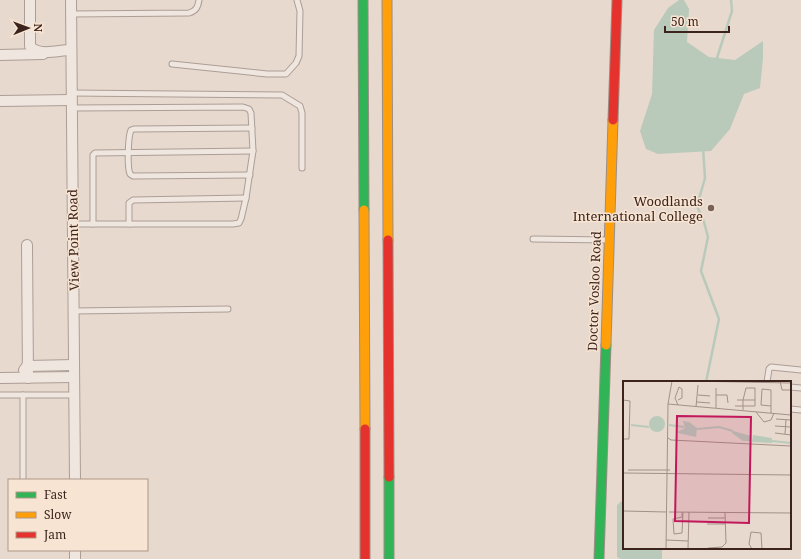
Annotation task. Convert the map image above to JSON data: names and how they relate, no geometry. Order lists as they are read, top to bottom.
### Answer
{
  "streets": {
    "main road": ["Doctor Vosloo Road"],
    "street": ["View Point Road"]
  },
  "places": ["Woodlands International College"],
  "legend": ["Fast", "Slow", "Jam"],
  "scale_bar": "50 m",
  "north": "right"
}
